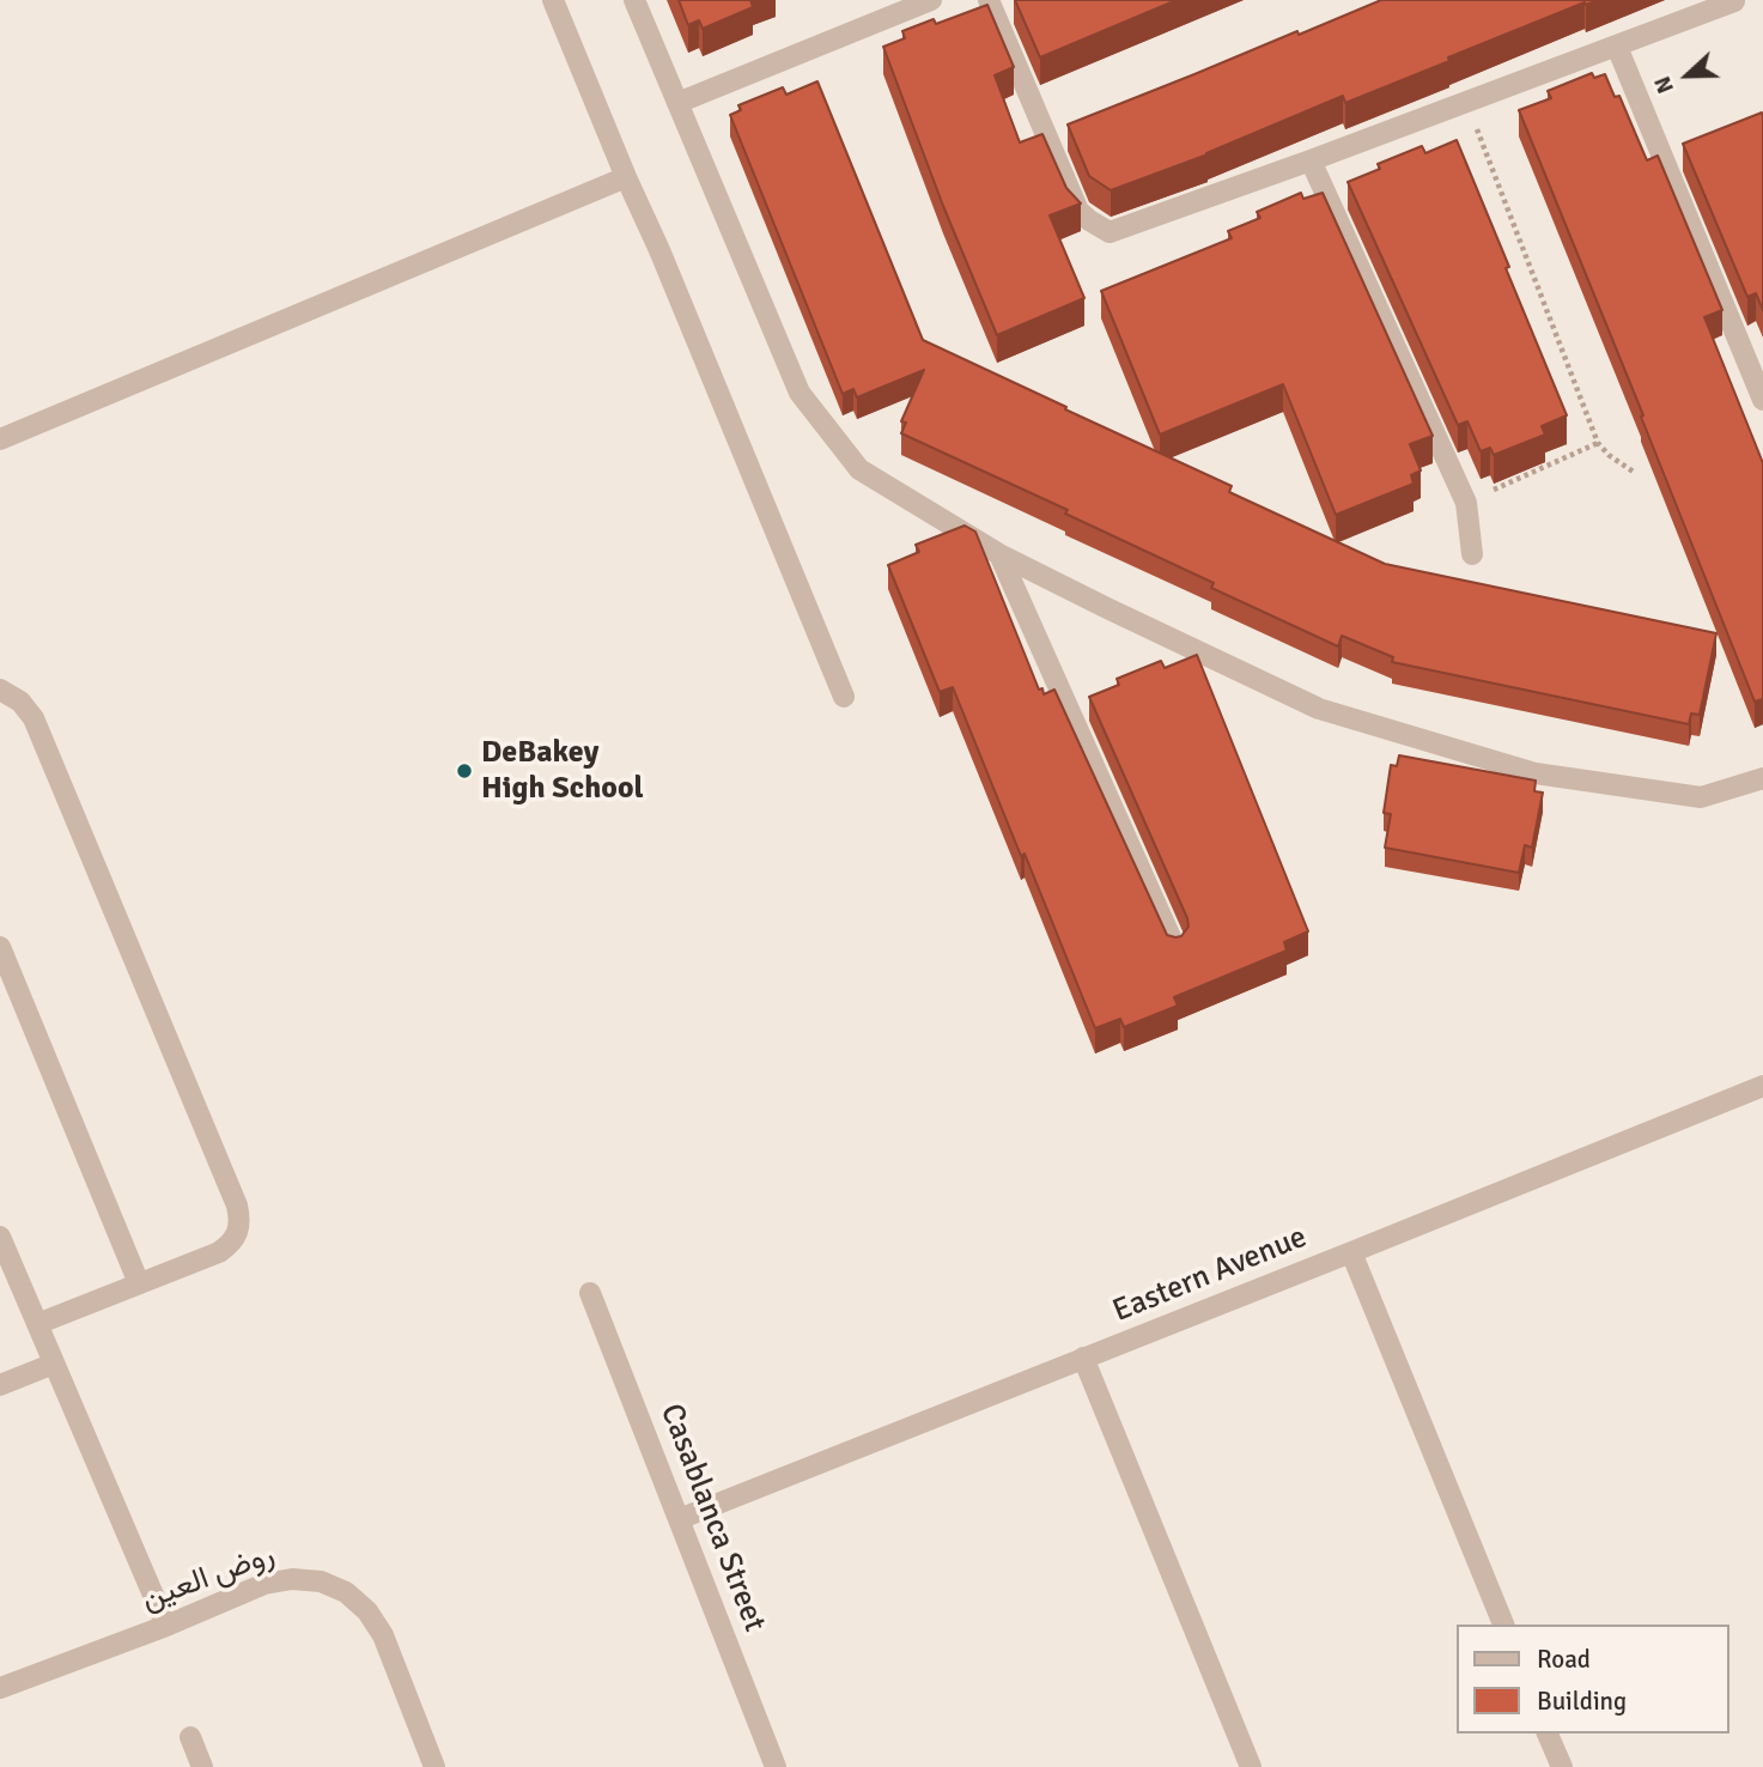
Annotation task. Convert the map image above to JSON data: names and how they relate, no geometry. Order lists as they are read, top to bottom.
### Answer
{
  "streets": {
    "street": ["Eastern Avenue", "Casablanca Street", "روض العين"]
  },
  "crossings": [
    ["Eastern Avenue", "Casablanca Street"]
  ],
  "places": ["DeBakey High School"],
  "legend": ["Road", "Building"],
  "north": "left"
}
